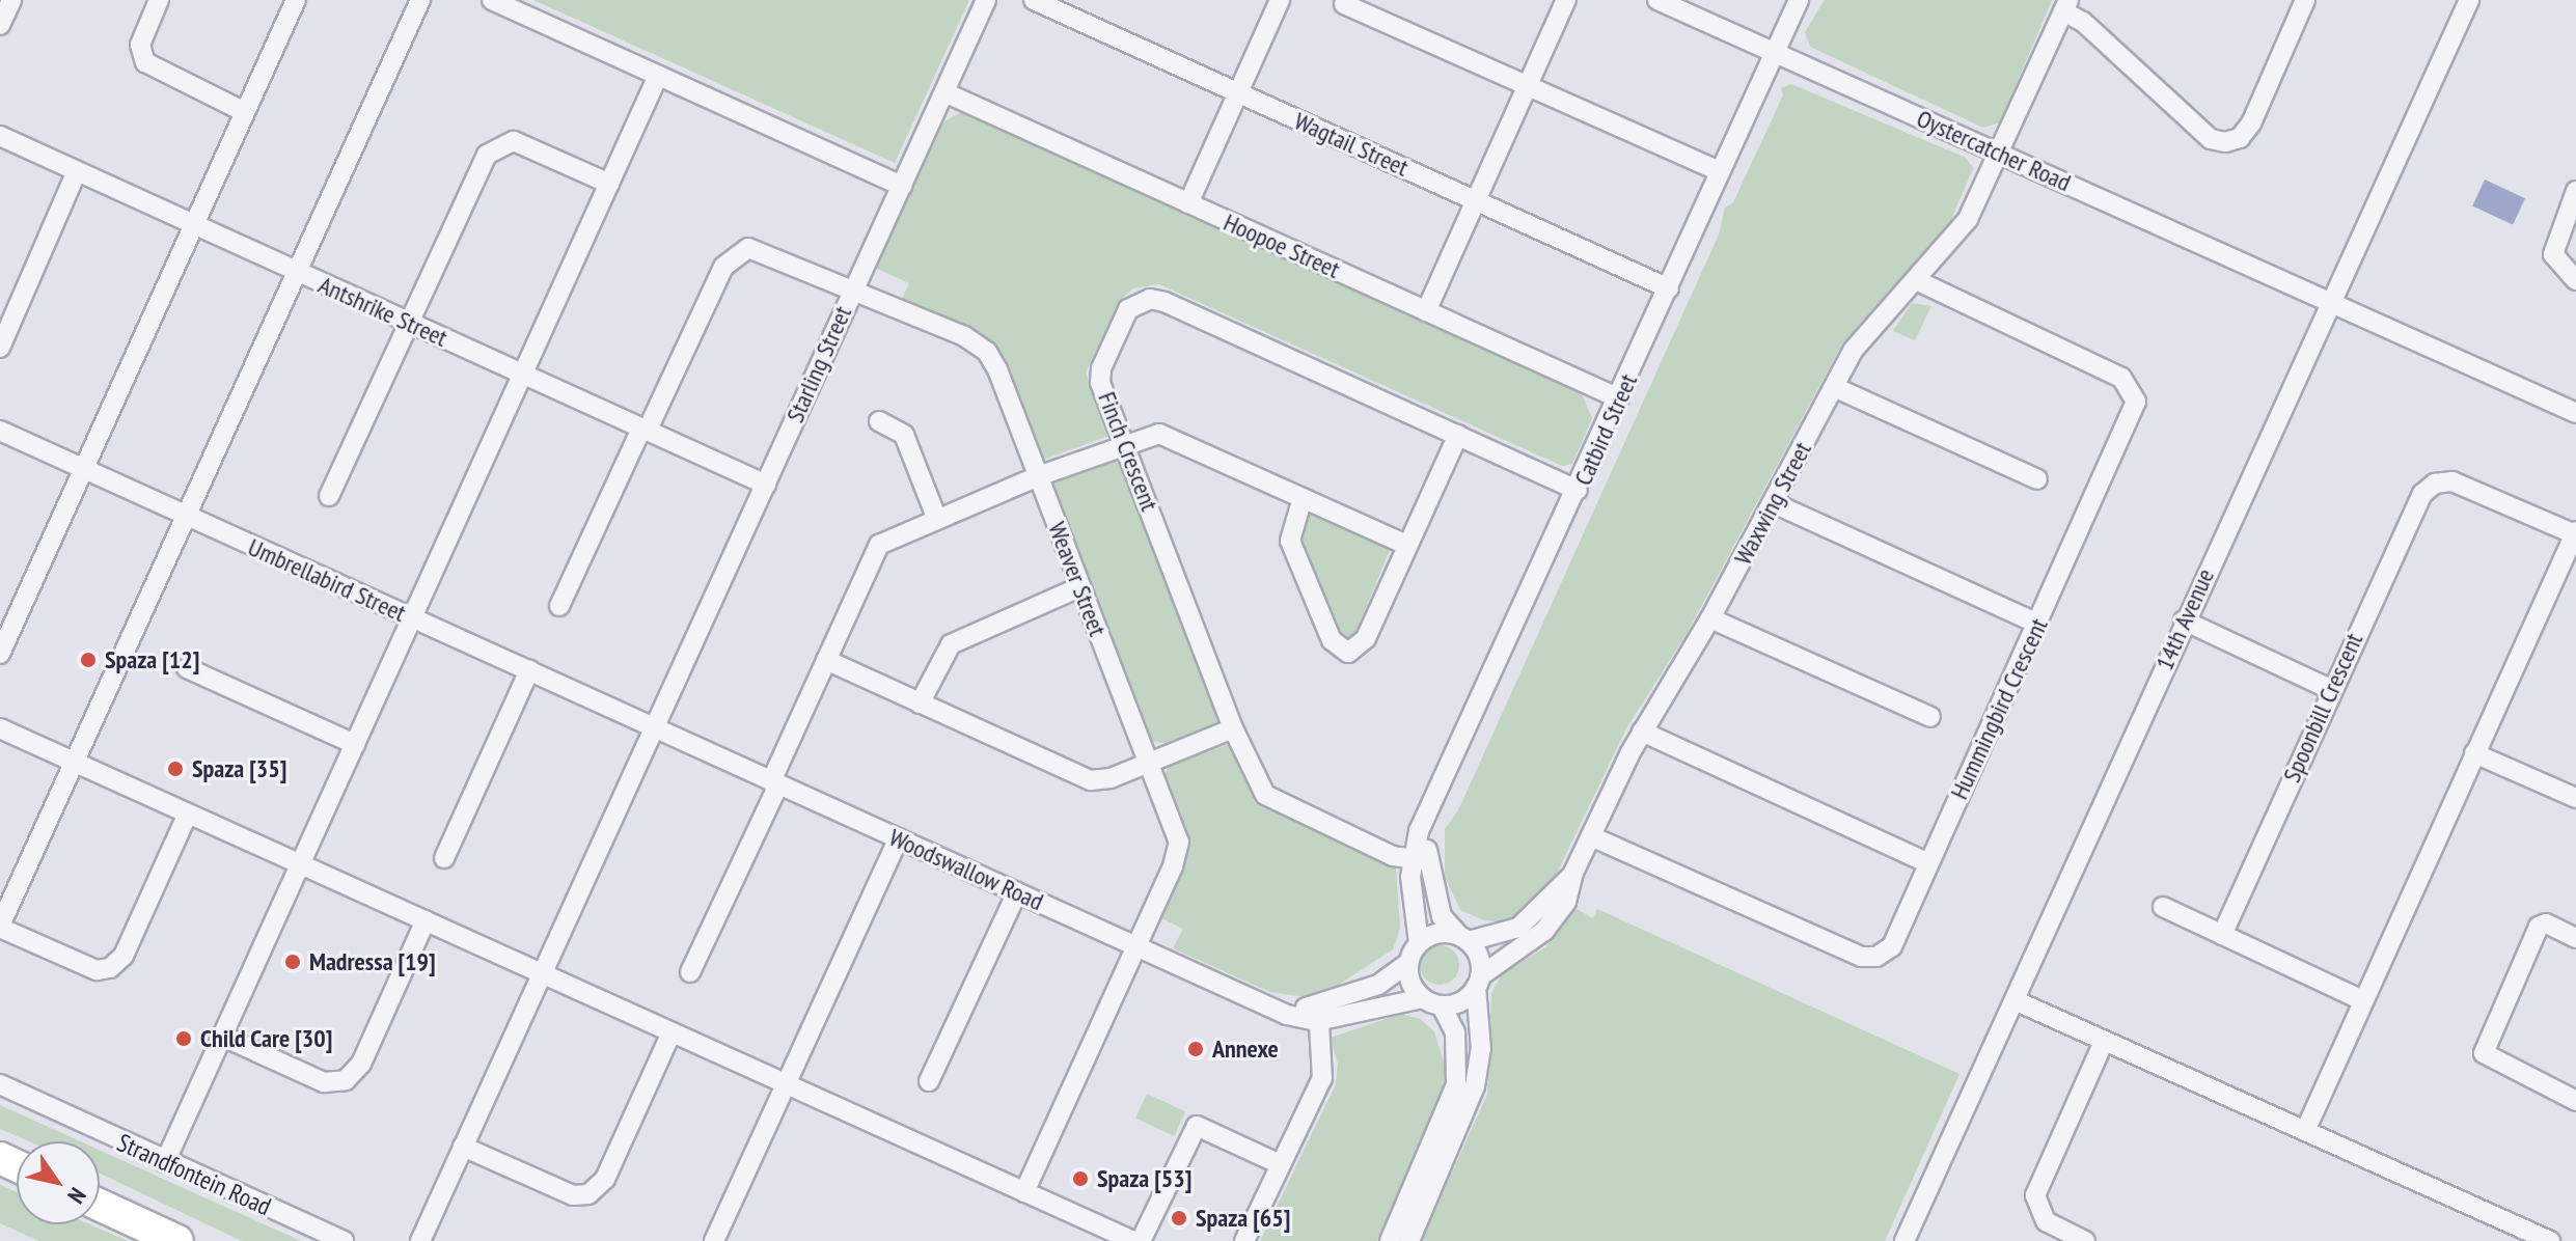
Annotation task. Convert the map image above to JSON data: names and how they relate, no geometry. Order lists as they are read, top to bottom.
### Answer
{
  "streets": {
    "street": [
      "Wagtail Street",
      "Oystercatcher Road",
      "Hoopoe Street",
      "Antshrike Street",
      "Starling Street",
      "Catbird Street",
      "Finch Crescent",
      "Waxwing Street",
      "Weaver Street",
      "Umbrellabird Street",
      "14th Avenue",
      "Spoonbill Crescent",
      "Hummingbird Crescent",
      "Woodswallow Road",
      "Strandfontein Road"
    ]
  },
  "crossings": [
    ["Wagtail Street", "Catbird Street"],
    ["Oystercatcher Road", "Catbird Street"],
    ["Oystercatcher Road", "Waxwing Street"],
    ["Oystercatcher Road", "14th Avenue"],
    ["Hoopoe Street", "Starling Street"],
    ["Hoopoe Street", "Catbird Street"],
    ["Antshrike Street", "Starling Street"],
    ["Antshrike Street", "Weaver Street"],
    ["Starling Street", "Weaver Street"],
    ["Starling Street", "Umbrellabird Street"],
    ["Starling Street", "Woodswallow Road"],
    ["Catbird Street", "Finch Crescent"],
    ["Catbird Street", "Waxwing Street"],
    ["Catbird Street", "Woodswallow Road"],
    ["Waxwing Street", "Hummingbird Crescent"],
    ["Waxwing Street", "Woodswallow Road"],
    ["Weaver Street", "Woodswallow Road"],
    ["Umbrellabird Street", "Woodswallow Road"]
  ],
  "places": [
    "Spaza [12]",
    "Spaza [35]",
    "Madressa [19]",
    "Child Care [30]",
    "Annexe",
    "Spaza [53]",
    "Spaza [65]"
  ],
  "north": "bottom right"
}
